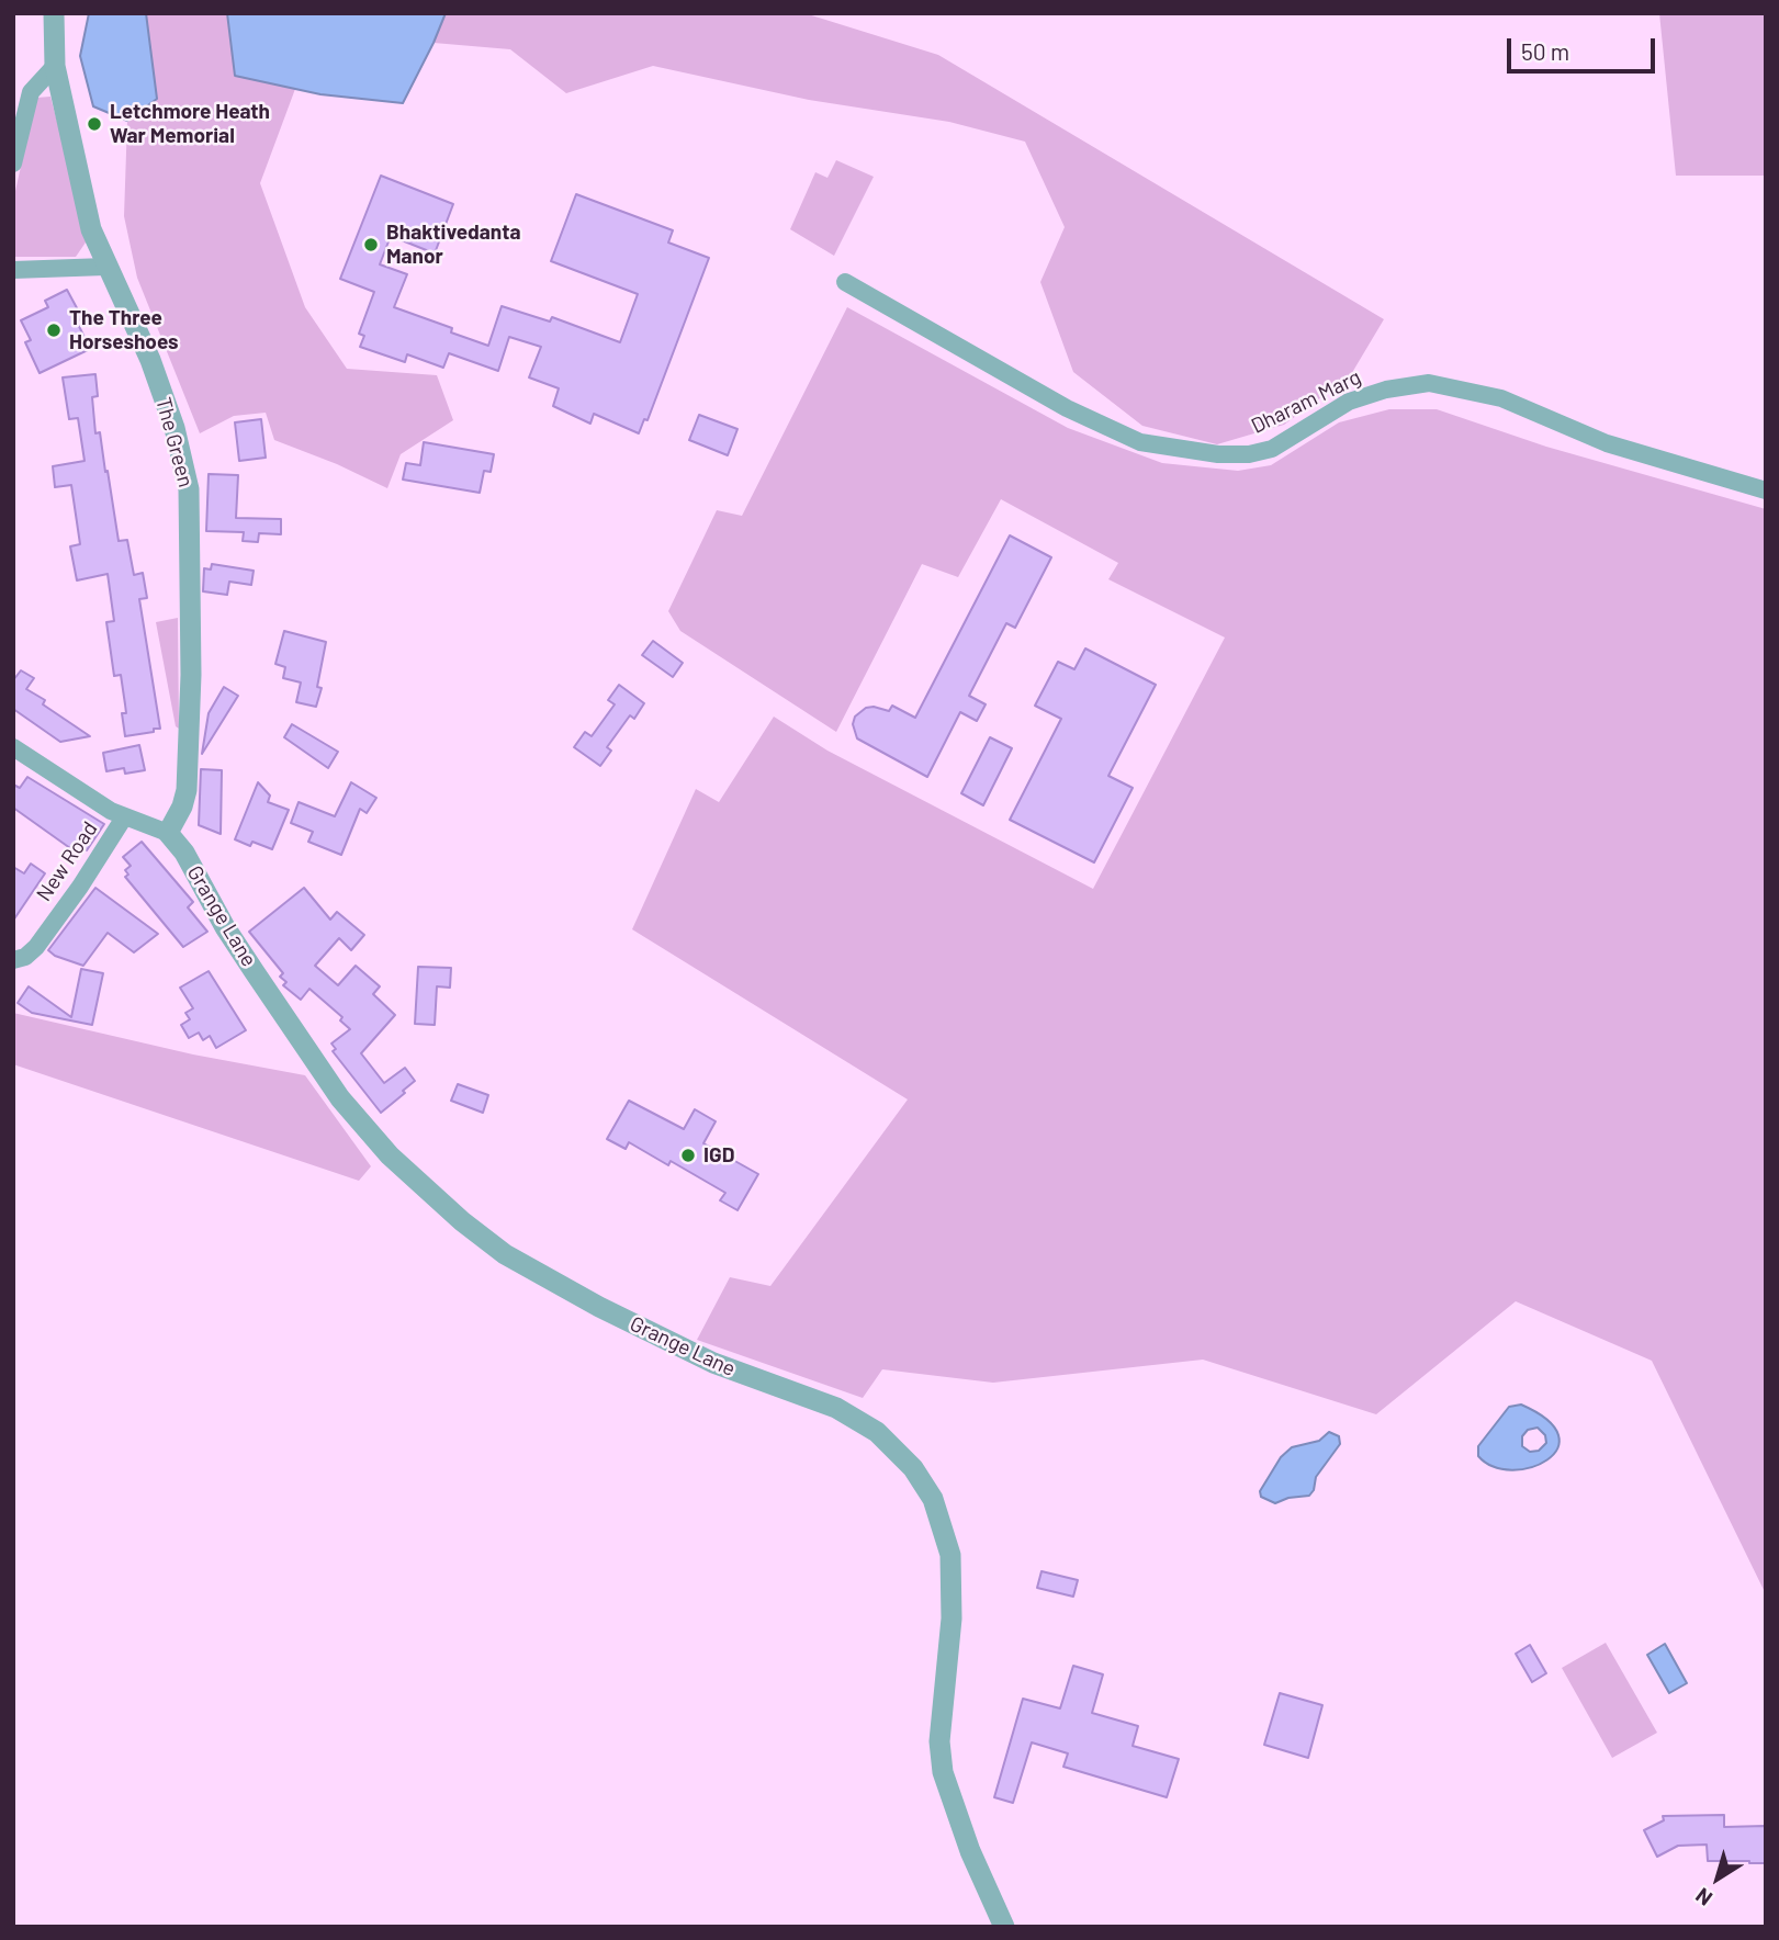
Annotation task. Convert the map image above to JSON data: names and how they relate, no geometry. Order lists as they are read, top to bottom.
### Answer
{
  "streets": {
    "street": [
      "Dharam Marg",
      "The Green",
      "New Road",
      "Grange Lane"
    ]
  },
  "crossings": [
    ["The Green", "Grange Lane"]
  ],
  "places": [
    "Letchmore Heath War Memorial",
    "Bhaktivedanta Manor",
    "The Three Horseshoes",
    "IGD"
  ],
  "scale_bar": "50 m",
  "north": "bottom left"
}
